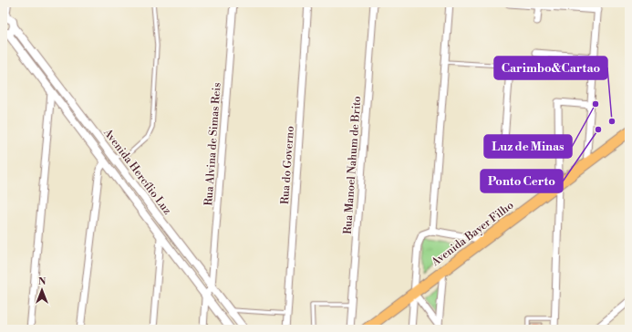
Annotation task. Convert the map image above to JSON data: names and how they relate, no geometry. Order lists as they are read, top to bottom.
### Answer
{
  "streets": {
    "main road": ["Avenida Bayer Filho"],
    "street": [
      "Rua Alvina de Simas Reis",
      "Rua do Governo",
      "Rua Manoel Nahum de Brito",
      "Avenida Hercílio Luz"
    ]
  },
  "crossings": [
    ["Rua Alvina de Simas Reis", "Avenida Hercílio Luz"]
  ],
  "places": ["Luz de Minas", "Carimbo&Cartao", "Ponto Certo"],
  "north": "top"
}
